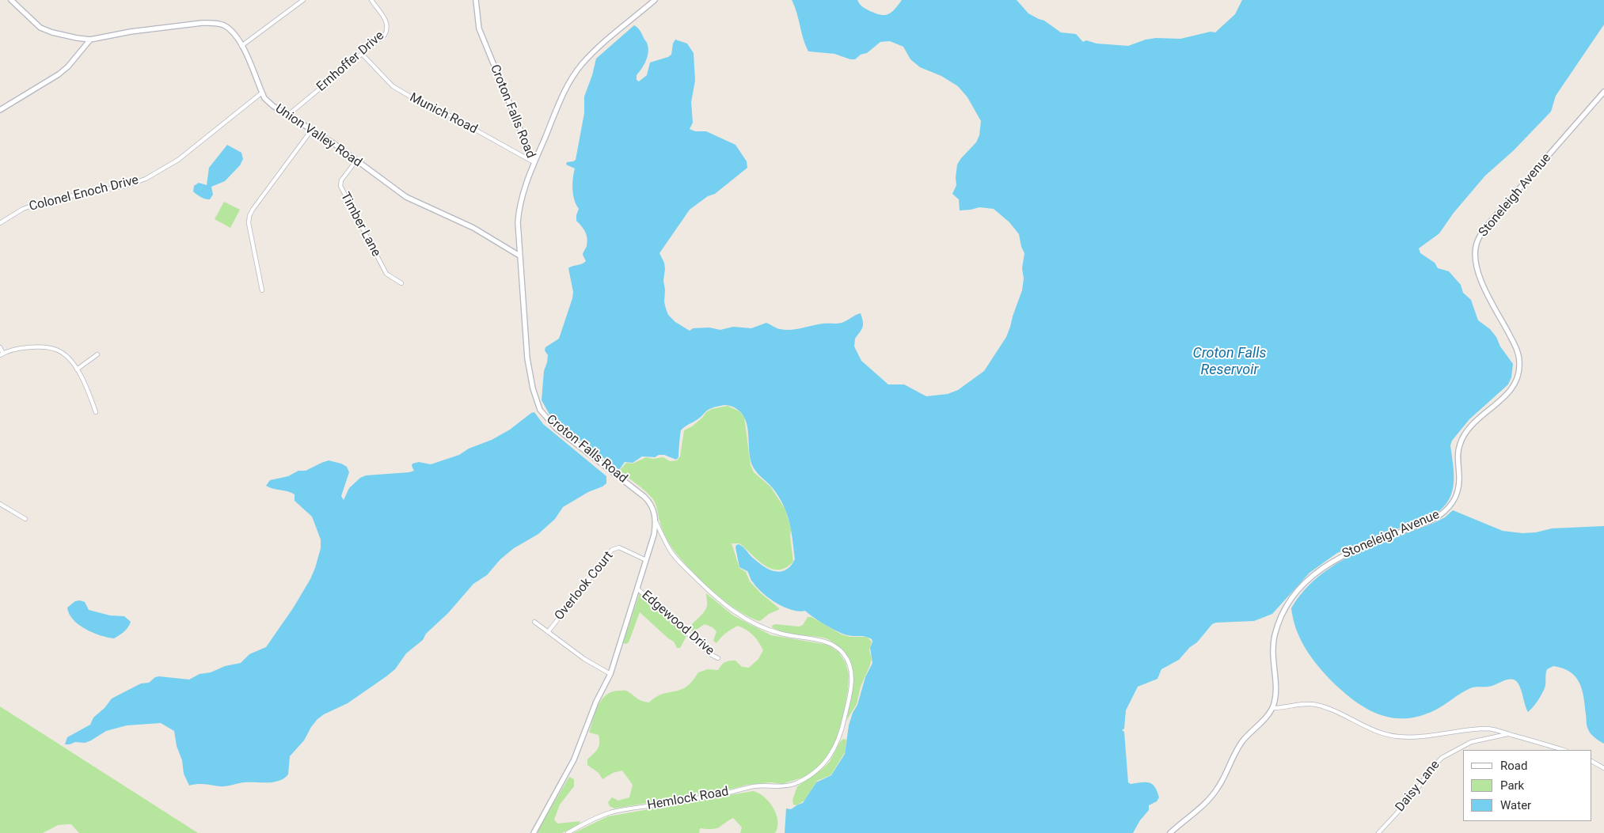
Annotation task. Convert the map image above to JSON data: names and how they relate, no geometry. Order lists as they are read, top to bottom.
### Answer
{
  "streets": {
    "street": [
      "Ernhoffer Drive",
      "Croton Falls Road",
      "Munich Road",
      "Union Valley Road",
      "Colonel Enoch Drive",
      "Stoneleigh Avenue",
      "Timber Lane",
      "Overlook Court",
      "Edgewood Drive",
      "Daisy Lane",
      "Hemlock Road"
    ]
  },
  "crossings": [
    ["Ernhoffer Drive", "Munich Road"],
    ["Ernhoffer Drive", "Union Valley Road"],
    ["Croton Falls Road", "Munich Road"],
    ["Croton Falls Road", "Union Valley Road"],
    ["Croton Falls Road", "Hemlock Road"],
    ["Union Valley Road", "Colonel Enoch Drive"],
    ["Union Valley Road", "Timber Lane"]
  ],
  "water": ["Croton Falls Reservoir"],
  "legend": ["Road", "Park", "Water"]
}
